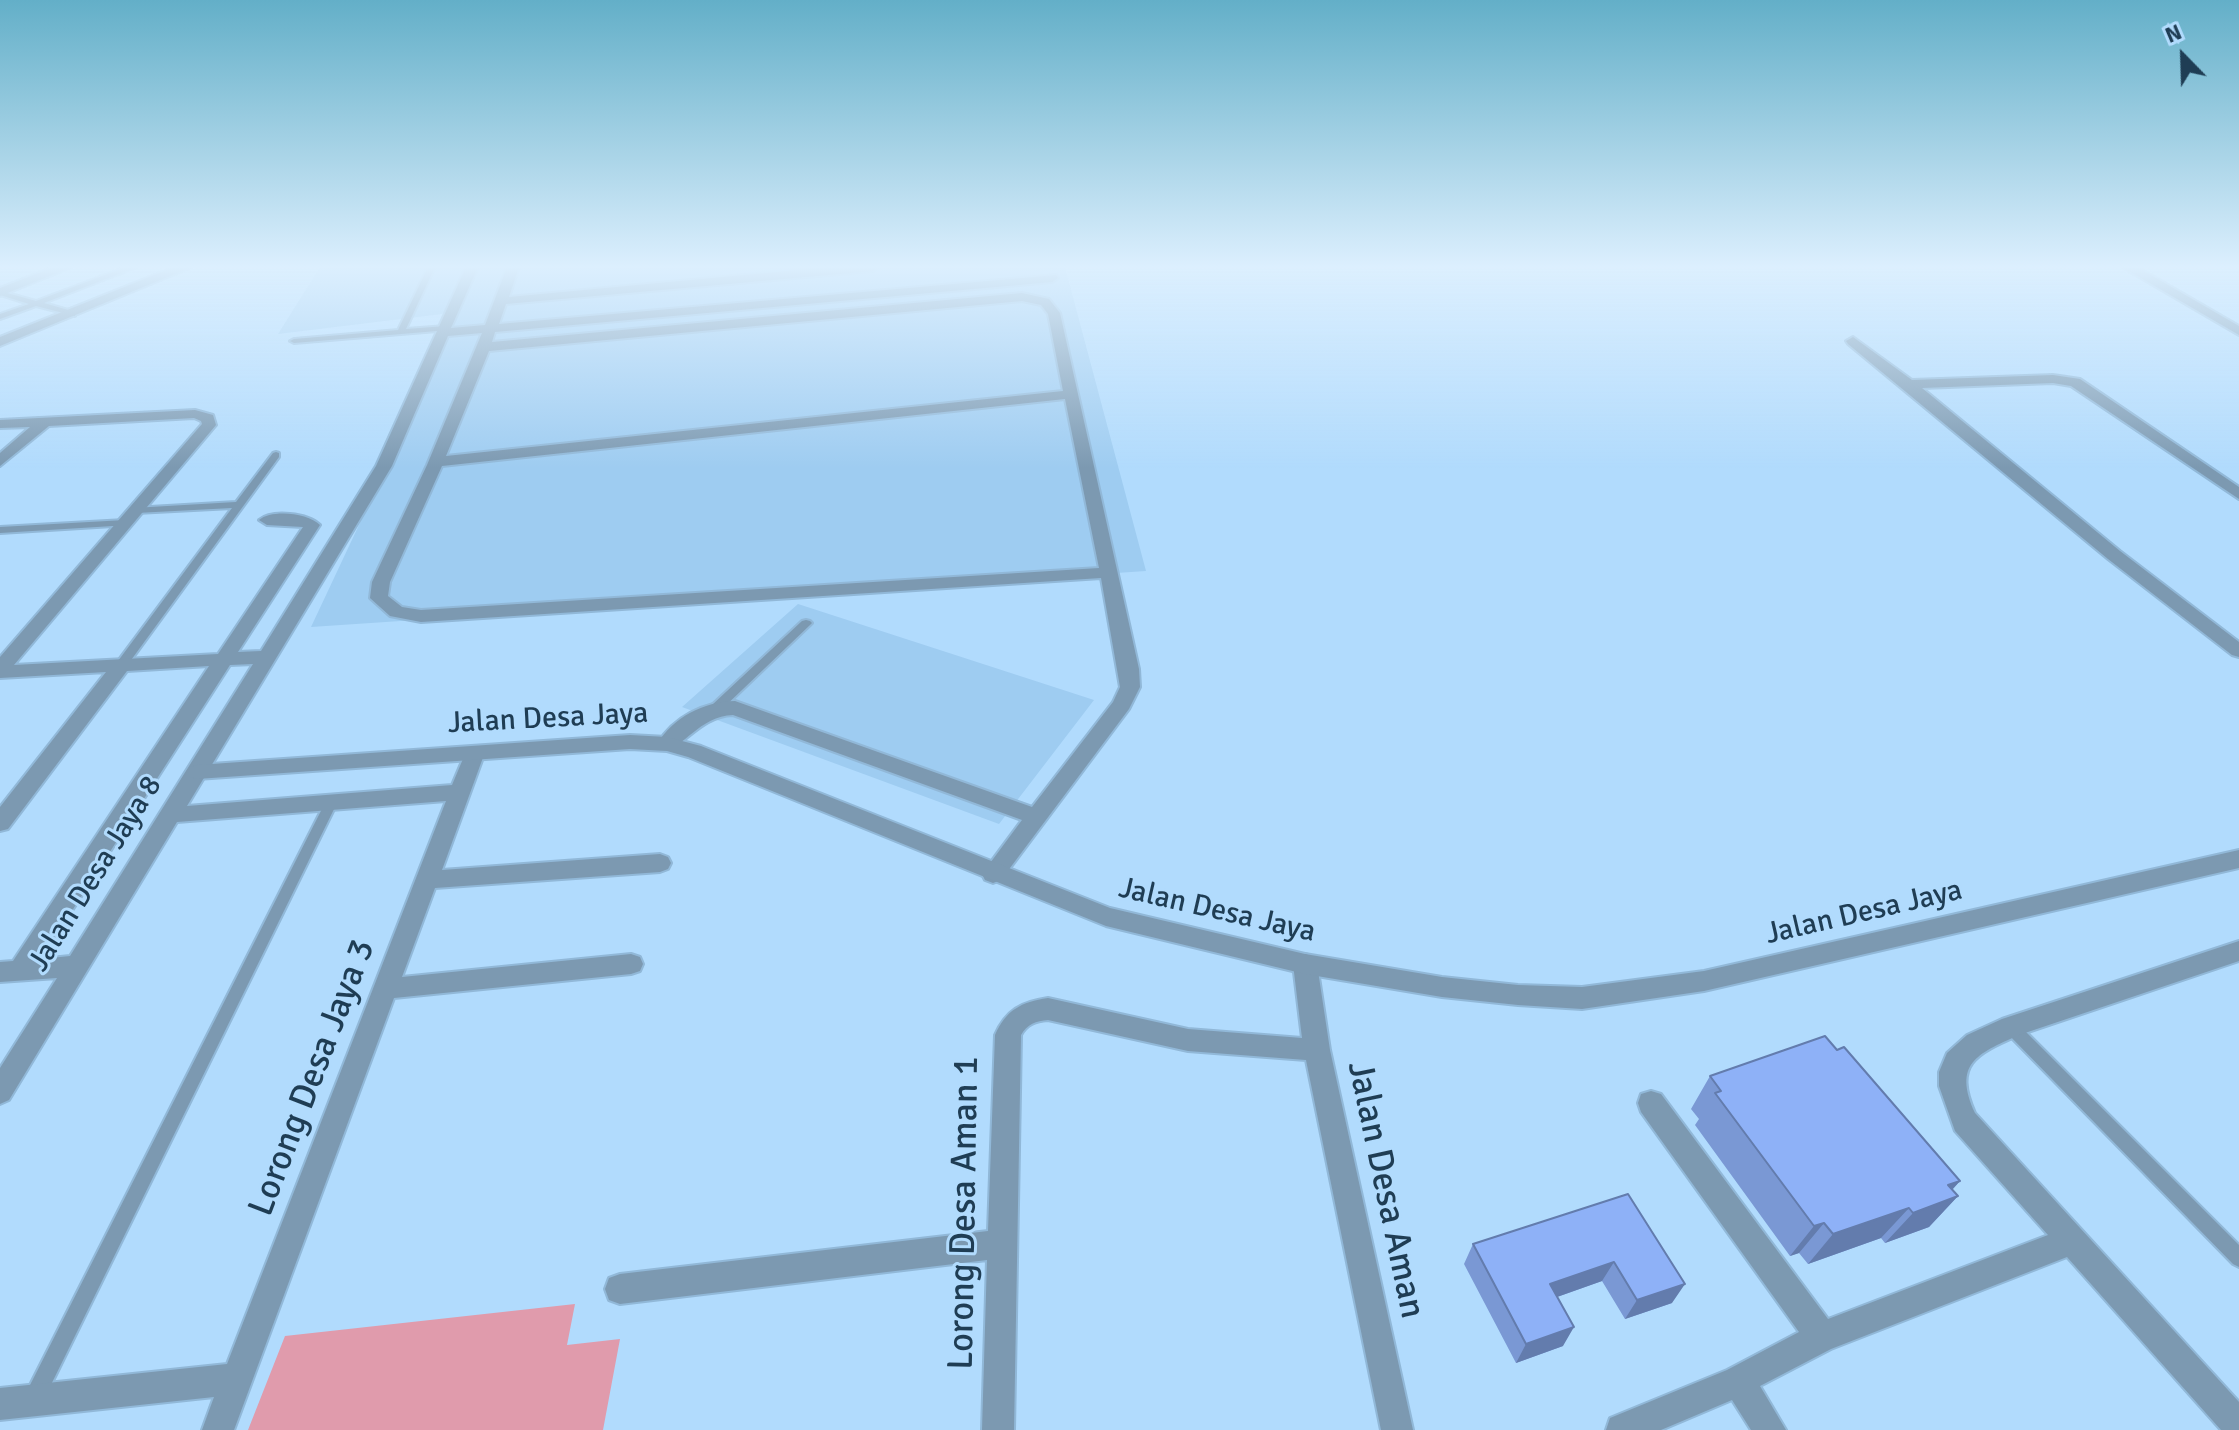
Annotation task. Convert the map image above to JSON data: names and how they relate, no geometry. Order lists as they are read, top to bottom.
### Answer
{
  "streets": {
    "street": [
      "Jalan Desa Jaya",
      "Jalan Desa Jaya 8",
      "Lorong Desa Jaya 3",
      "Jalan Desa Aman",
      "Lorong Desa Aman 1"
    ]
  },
  "crossings": [
    ["Jalan Desa Jaya", "Jalan Desa Jaya 8"],
    ["Jalan Desa Jaya", "Lorong Desa Jaya 3"],
    ["Jalan Desa Jaya", "Jalan Desa Aman"],
    ["Jalan Desa Aman", "Lorong Desa Aman 1"]
  ],
  "north": "top left"
}
